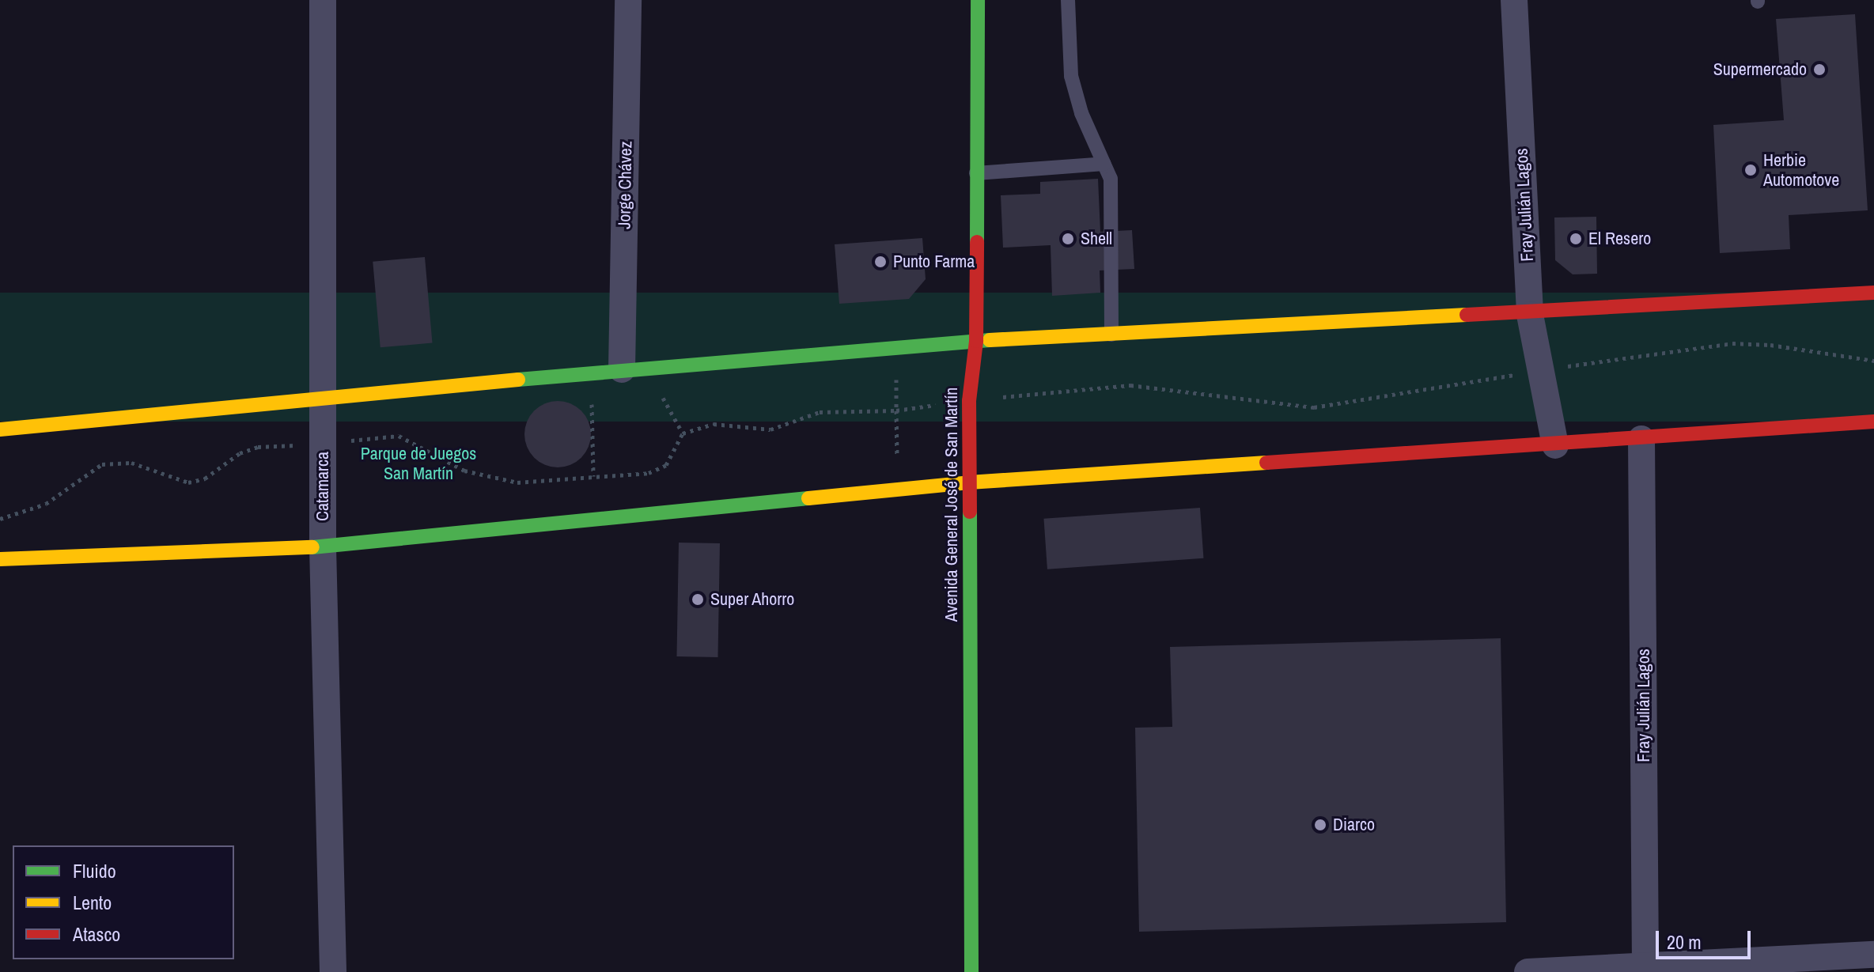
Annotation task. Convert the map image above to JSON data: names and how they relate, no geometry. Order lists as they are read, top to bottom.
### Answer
{
  "streets": {
    "main road": ["Avenida General José de San Martín"],
    "street": ["Jorge Chávez", "Fray Julián Lagos", "Catamarca"]
  },
  "parks": ["Parque de Juegos San Martín"],
  "places": [
    "Supermercado",
    "Herbie Automotove",
    "Shell",
    "El Resero",
    "Punto Farma",
    "Super Ahorro",
    "Diarco"
  ],
  "legend": ["Fluido", "Lento", "Atasco"],
  "scale_bar": "20 m"
}
